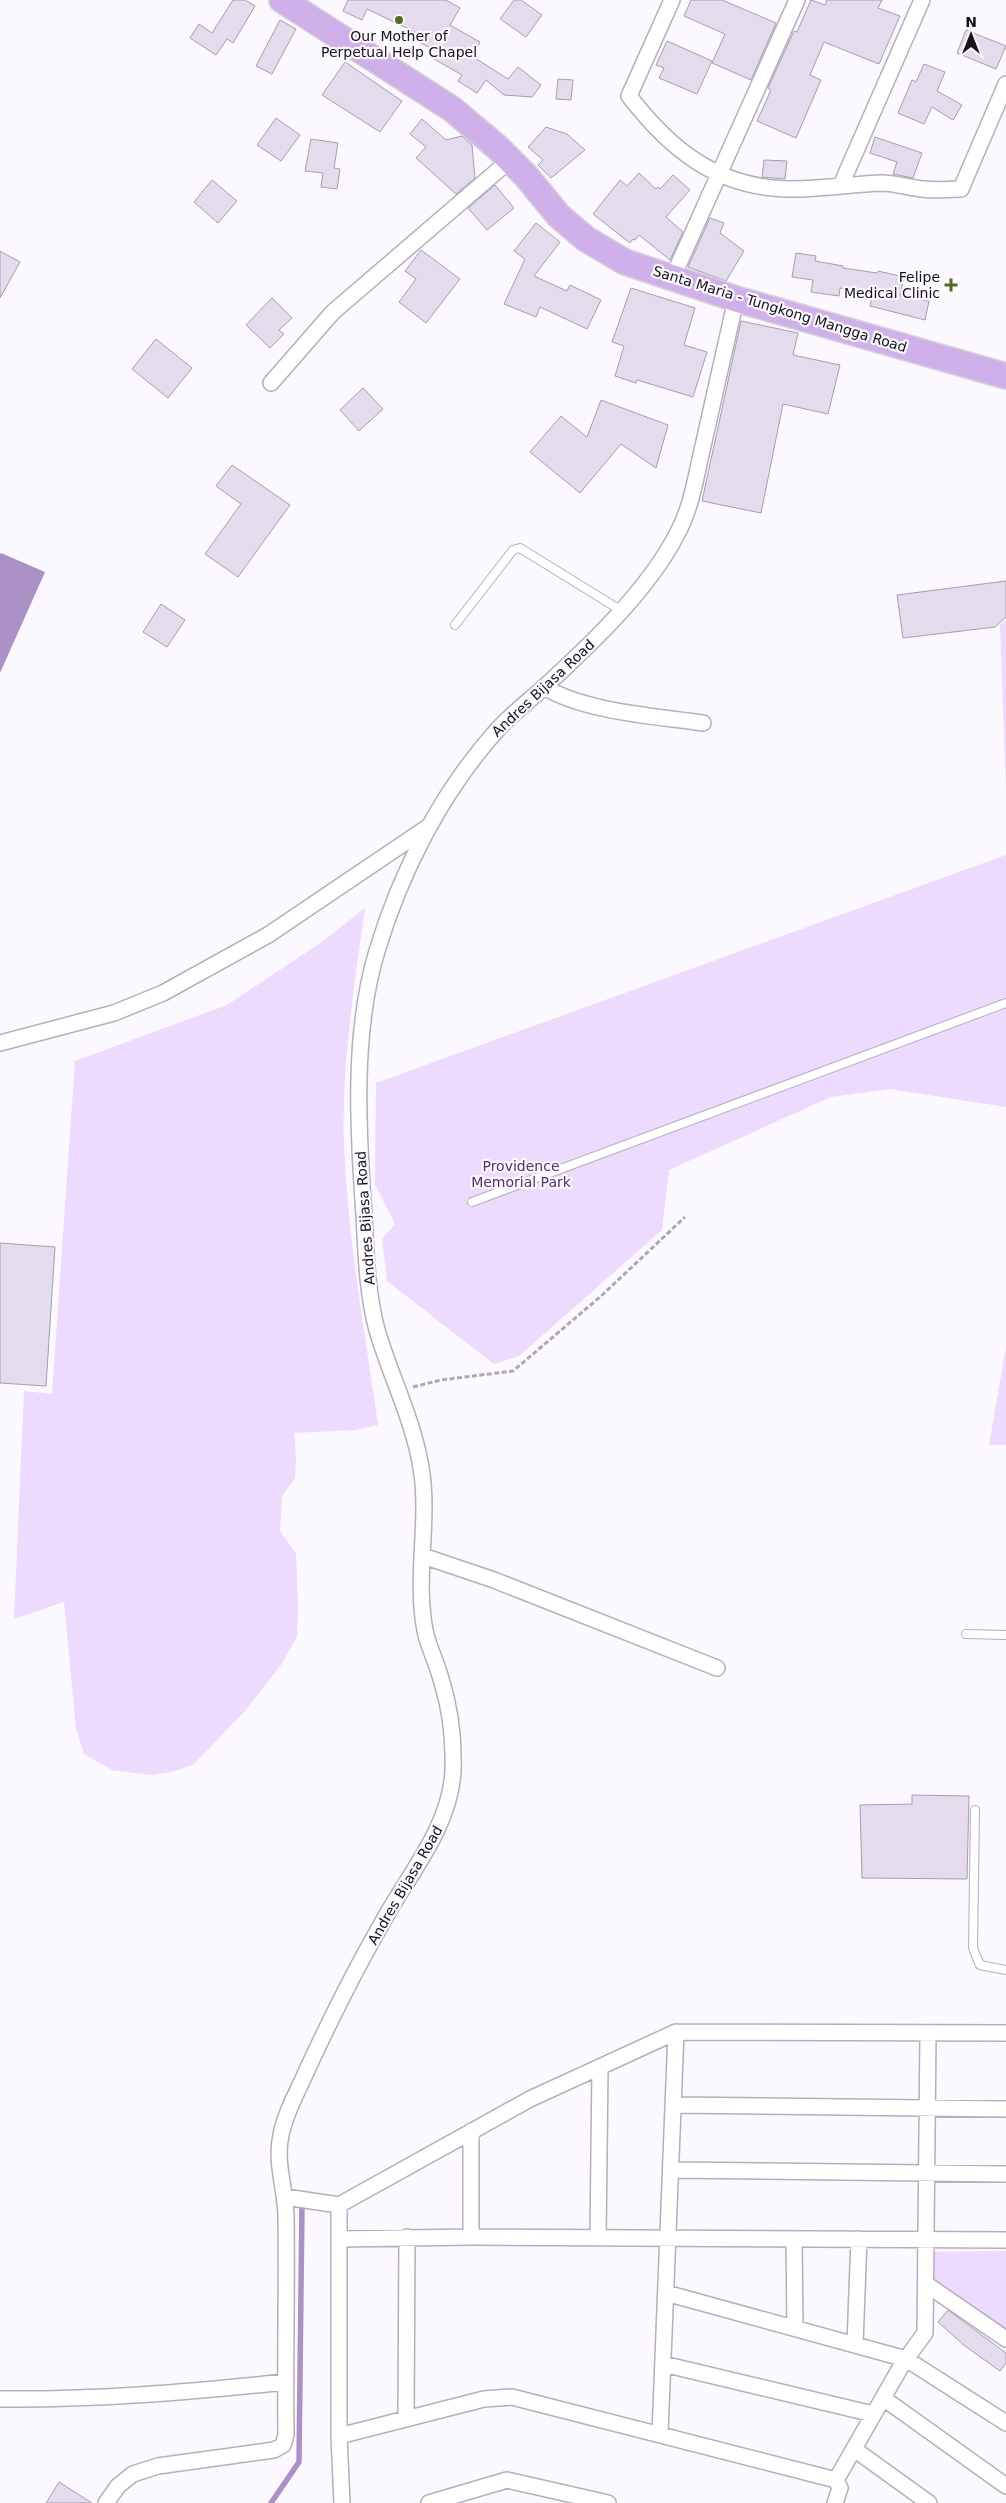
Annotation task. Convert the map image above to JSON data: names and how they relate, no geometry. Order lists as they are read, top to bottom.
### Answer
{
  "streets": {
    "main road": ["Santa Maria - Tungkong Mangga Road"],
    "street": ["Andres Bijasa Road"]
  },
  "crossings": [
    ["Santa Maria - Tungkong Mangga Road", "Andres Bijasa Road"]
  ],
  "parks": ["Providence Memorial Park"],
  "places": {
    "other": ["Our Mother of Perpetual Help Chapel"],
    "health": ["Felipe Medical Clinic"]
  },
  "north": "top"
}
